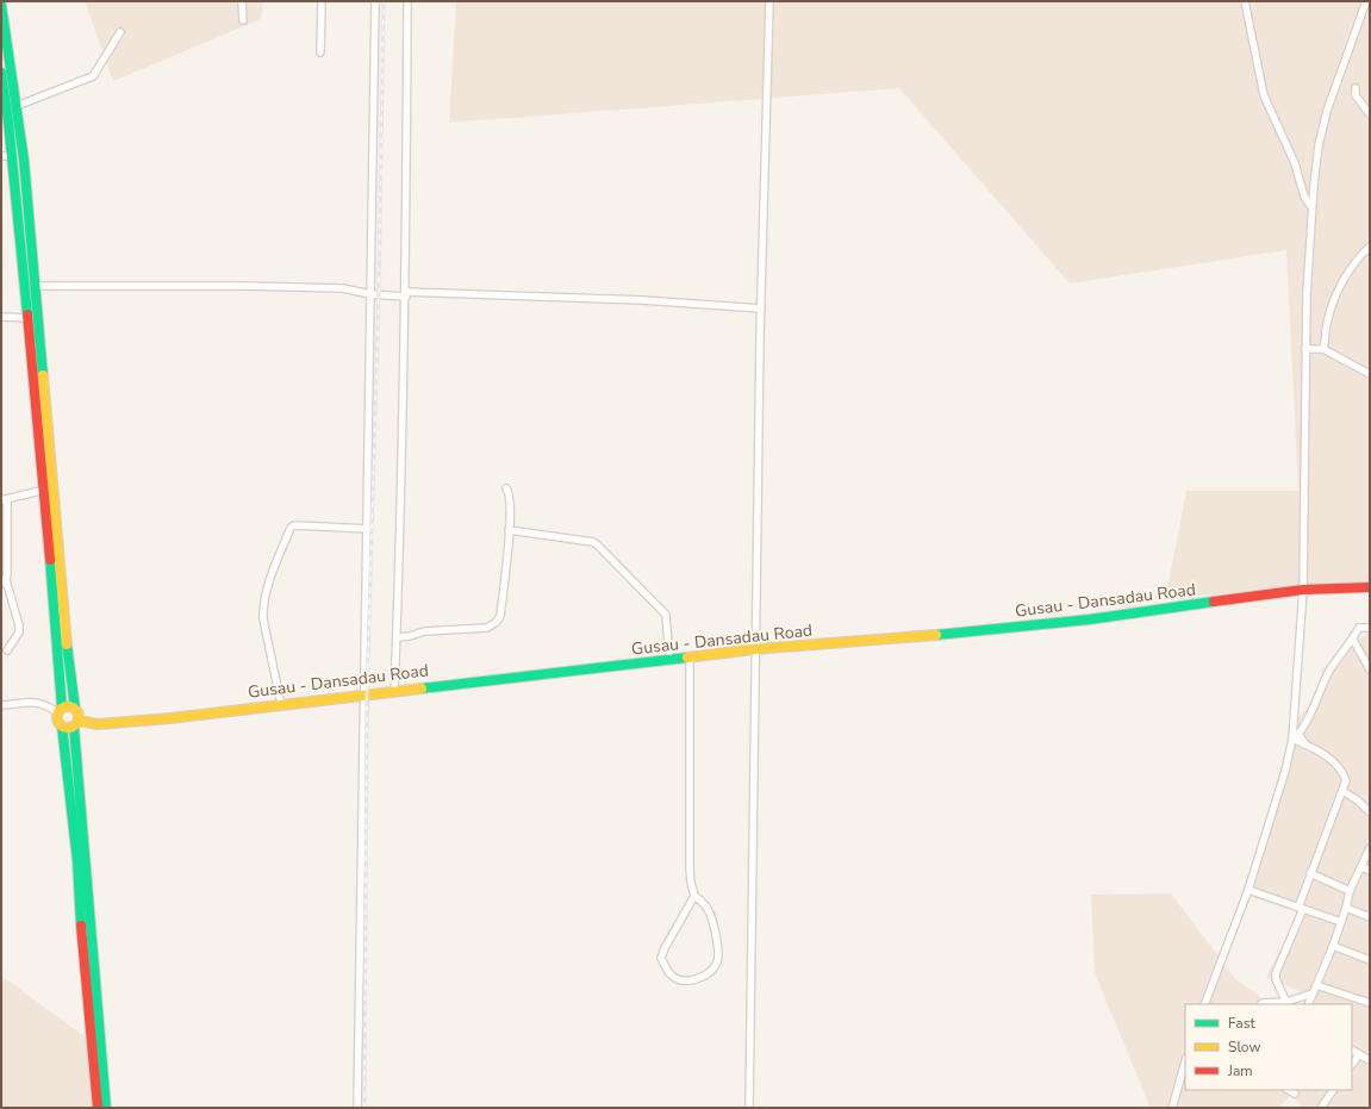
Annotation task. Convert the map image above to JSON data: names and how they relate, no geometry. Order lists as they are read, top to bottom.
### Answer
{
  "streets": {
    "main road": ["Gusau - Dansadau Road"]
  },
  "legend": ["Fast", "Slow", "Jam"]
}
